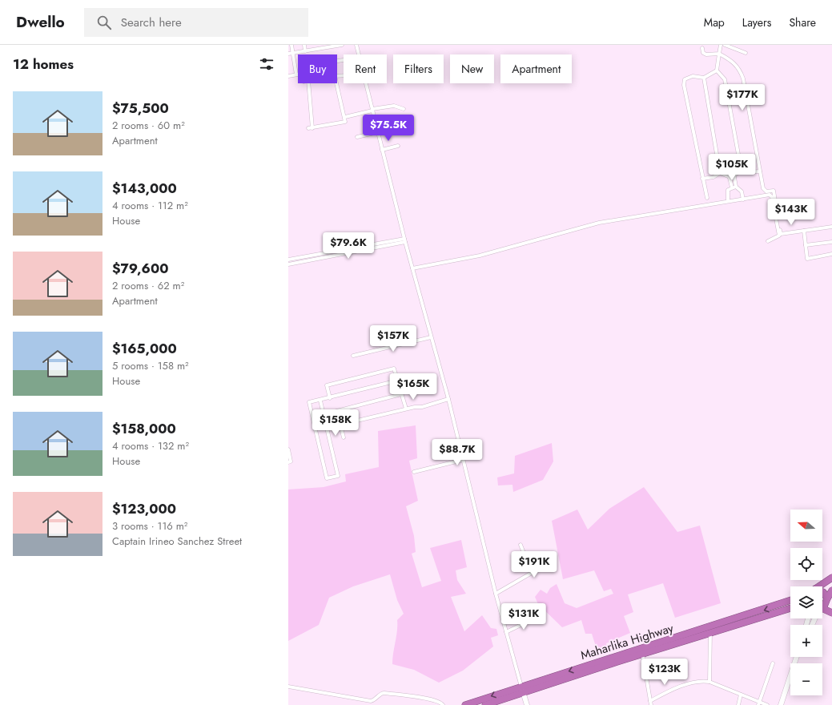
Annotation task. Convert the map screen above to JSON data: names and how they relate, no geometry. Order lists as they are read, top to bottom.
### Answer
{
  "streets": {
    "highway": ["Maharlika Highway"]
  },
  "north": "left",
  "page": {
    "header": "Dwello",
    "search": "Search here",
    "nav": ["Map", "Layers", "Share"],
    "heading": "12 homes",
    "chip": [
      "Buy",
      "Rent",
      "Filters",
      "New",
      "Apartment"
    ],
    "list": [
      {
        "name": "$75,500",
        "note": "2 rooms · 60 m² · Apartment"
      },
      {
        "name": "$143,000",
        "note": "4 rooms · 112 m² · House"
      },
      {
        "name": "$79,600",
        "note": "2 rooms · 62 m² · Apartment"
      },
      {
        "name": "$165,000",
        "note": "5 rooms · 158 m² · House"
      },
      {
        "name": "$158,000",
        "note": "4 rooms · 132 m² · House"
      },
      {
        "name": "$123,000",
        "note": "3 rooms · 116 m² · Captain Irineo Sanchez Street"
      }
    ],
    "price": [
      "$177K",
      "$75.5K",
      "$105K",
      "$143K",
      "$79.6K",
      "$157K",
      "$165K",
      "$158K",
      "$88.7K",
      "$191K",
      "$131K",
      "$123K"
    ],
    "map_buttons": ["+", "−"]
  }
}
